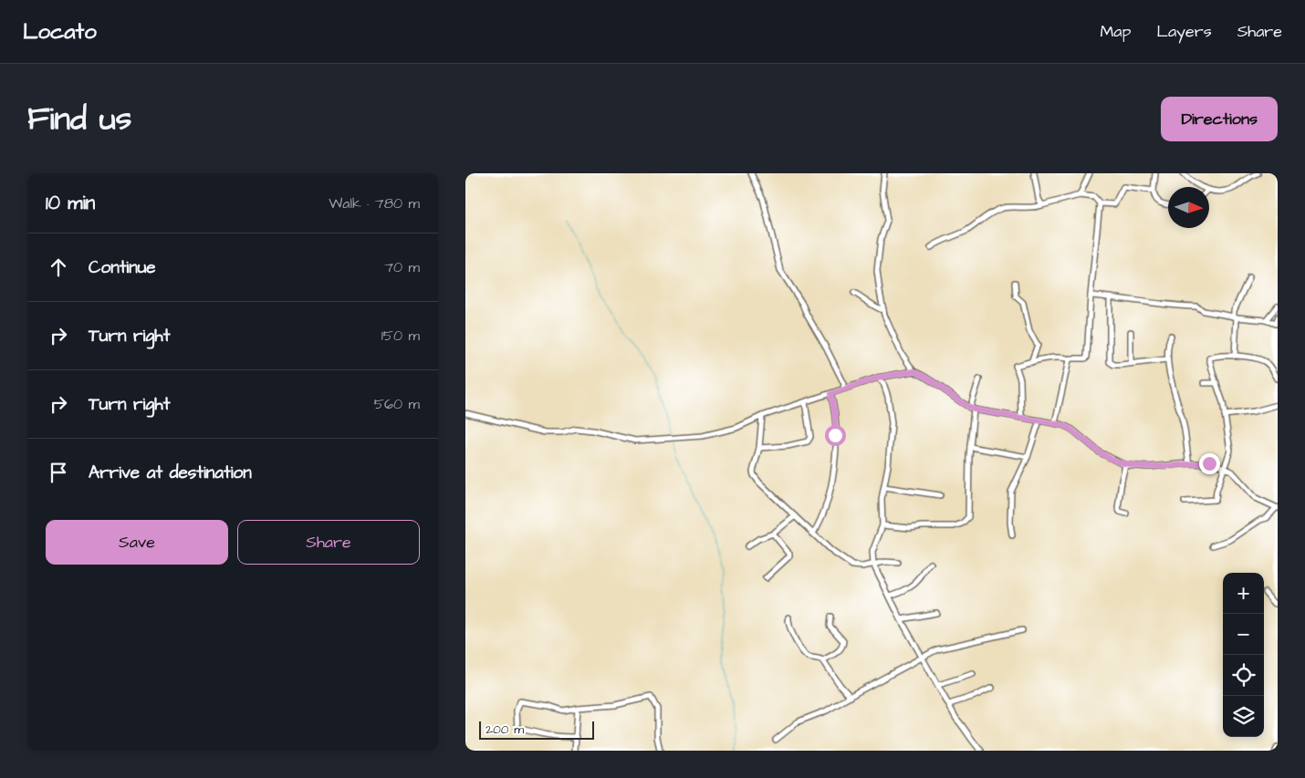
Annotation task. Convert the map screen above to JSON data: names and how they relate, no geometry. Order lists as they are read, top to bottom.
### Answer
{
  "scale_bar": "200 m",
  "north": "right",
  "page": {
    "header": "Locato",
    "nav": ["Map", "Layers", "Share"],
    "title": "Find us",
    "buttons": [
      "Directions",
      ["Save", "Share"]
    ],
    "heading": ["10 min", "Walk · 780 m"],
    "list": [
      ["Continue", "70 m"],
      ["Turn right", "150 m"],
      ["Turn right", "560 m"],
      "Arrive at destination"
    ],
    "map_buttons": ["+", "−"],
    "scale": "200 m"
  }
}
